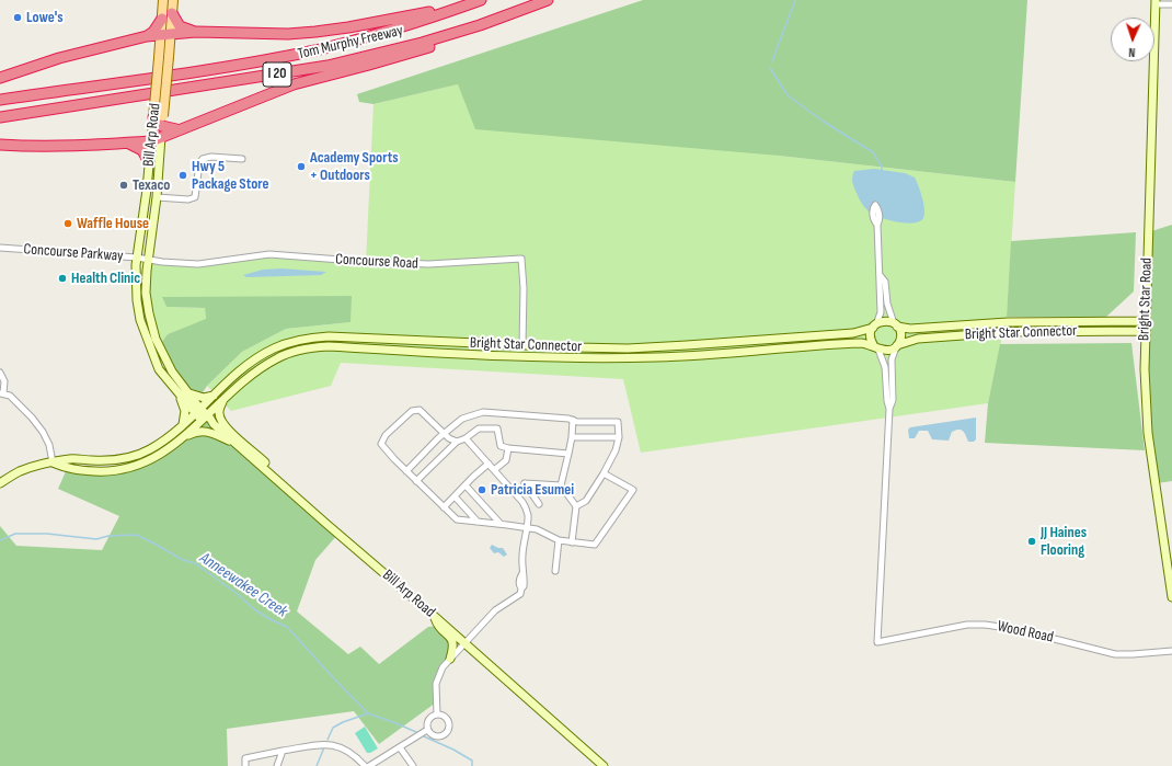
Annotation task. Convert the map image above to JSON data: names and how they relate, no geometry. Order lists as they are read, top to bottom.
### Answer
{
  "streets": {
    "highway": ["Tom Murphy Freeway", "I 20"],
    "main road": ["Bill Arp Road"],
    "street": [
      "Concourse Parkway",
      "Concourse Road",
      "Bright Star Road",
      "Bright Star Connector",
      "Wood Road"
    ]
  },
  "crossings": [
    ["Bill Arp Road", "Concourse Parkway"],
    ["Bill Arp Road", "Concourse Road"],
    ["Bill Arp Road", "Bright Star Connector"],
    ["Concourse Parkway", "Concourse Road"],
    ["Concourse Road", "Bright Star Connector"],
    ["Bright Star Road", "Bright Star Connector"]
  ],
  "water": ["Anneewakee Creek"],
  "places": [
    "Lowe's",
    "Academy Sports + Outdoors",
    "Hwy 5 Package Store",
    "Texaco",
    "Waffle House",
    "Health Clinic",
    "Patricia Esumei",
    "JJ Haines Flooring"
  ],
  "north": "bottom"
}
